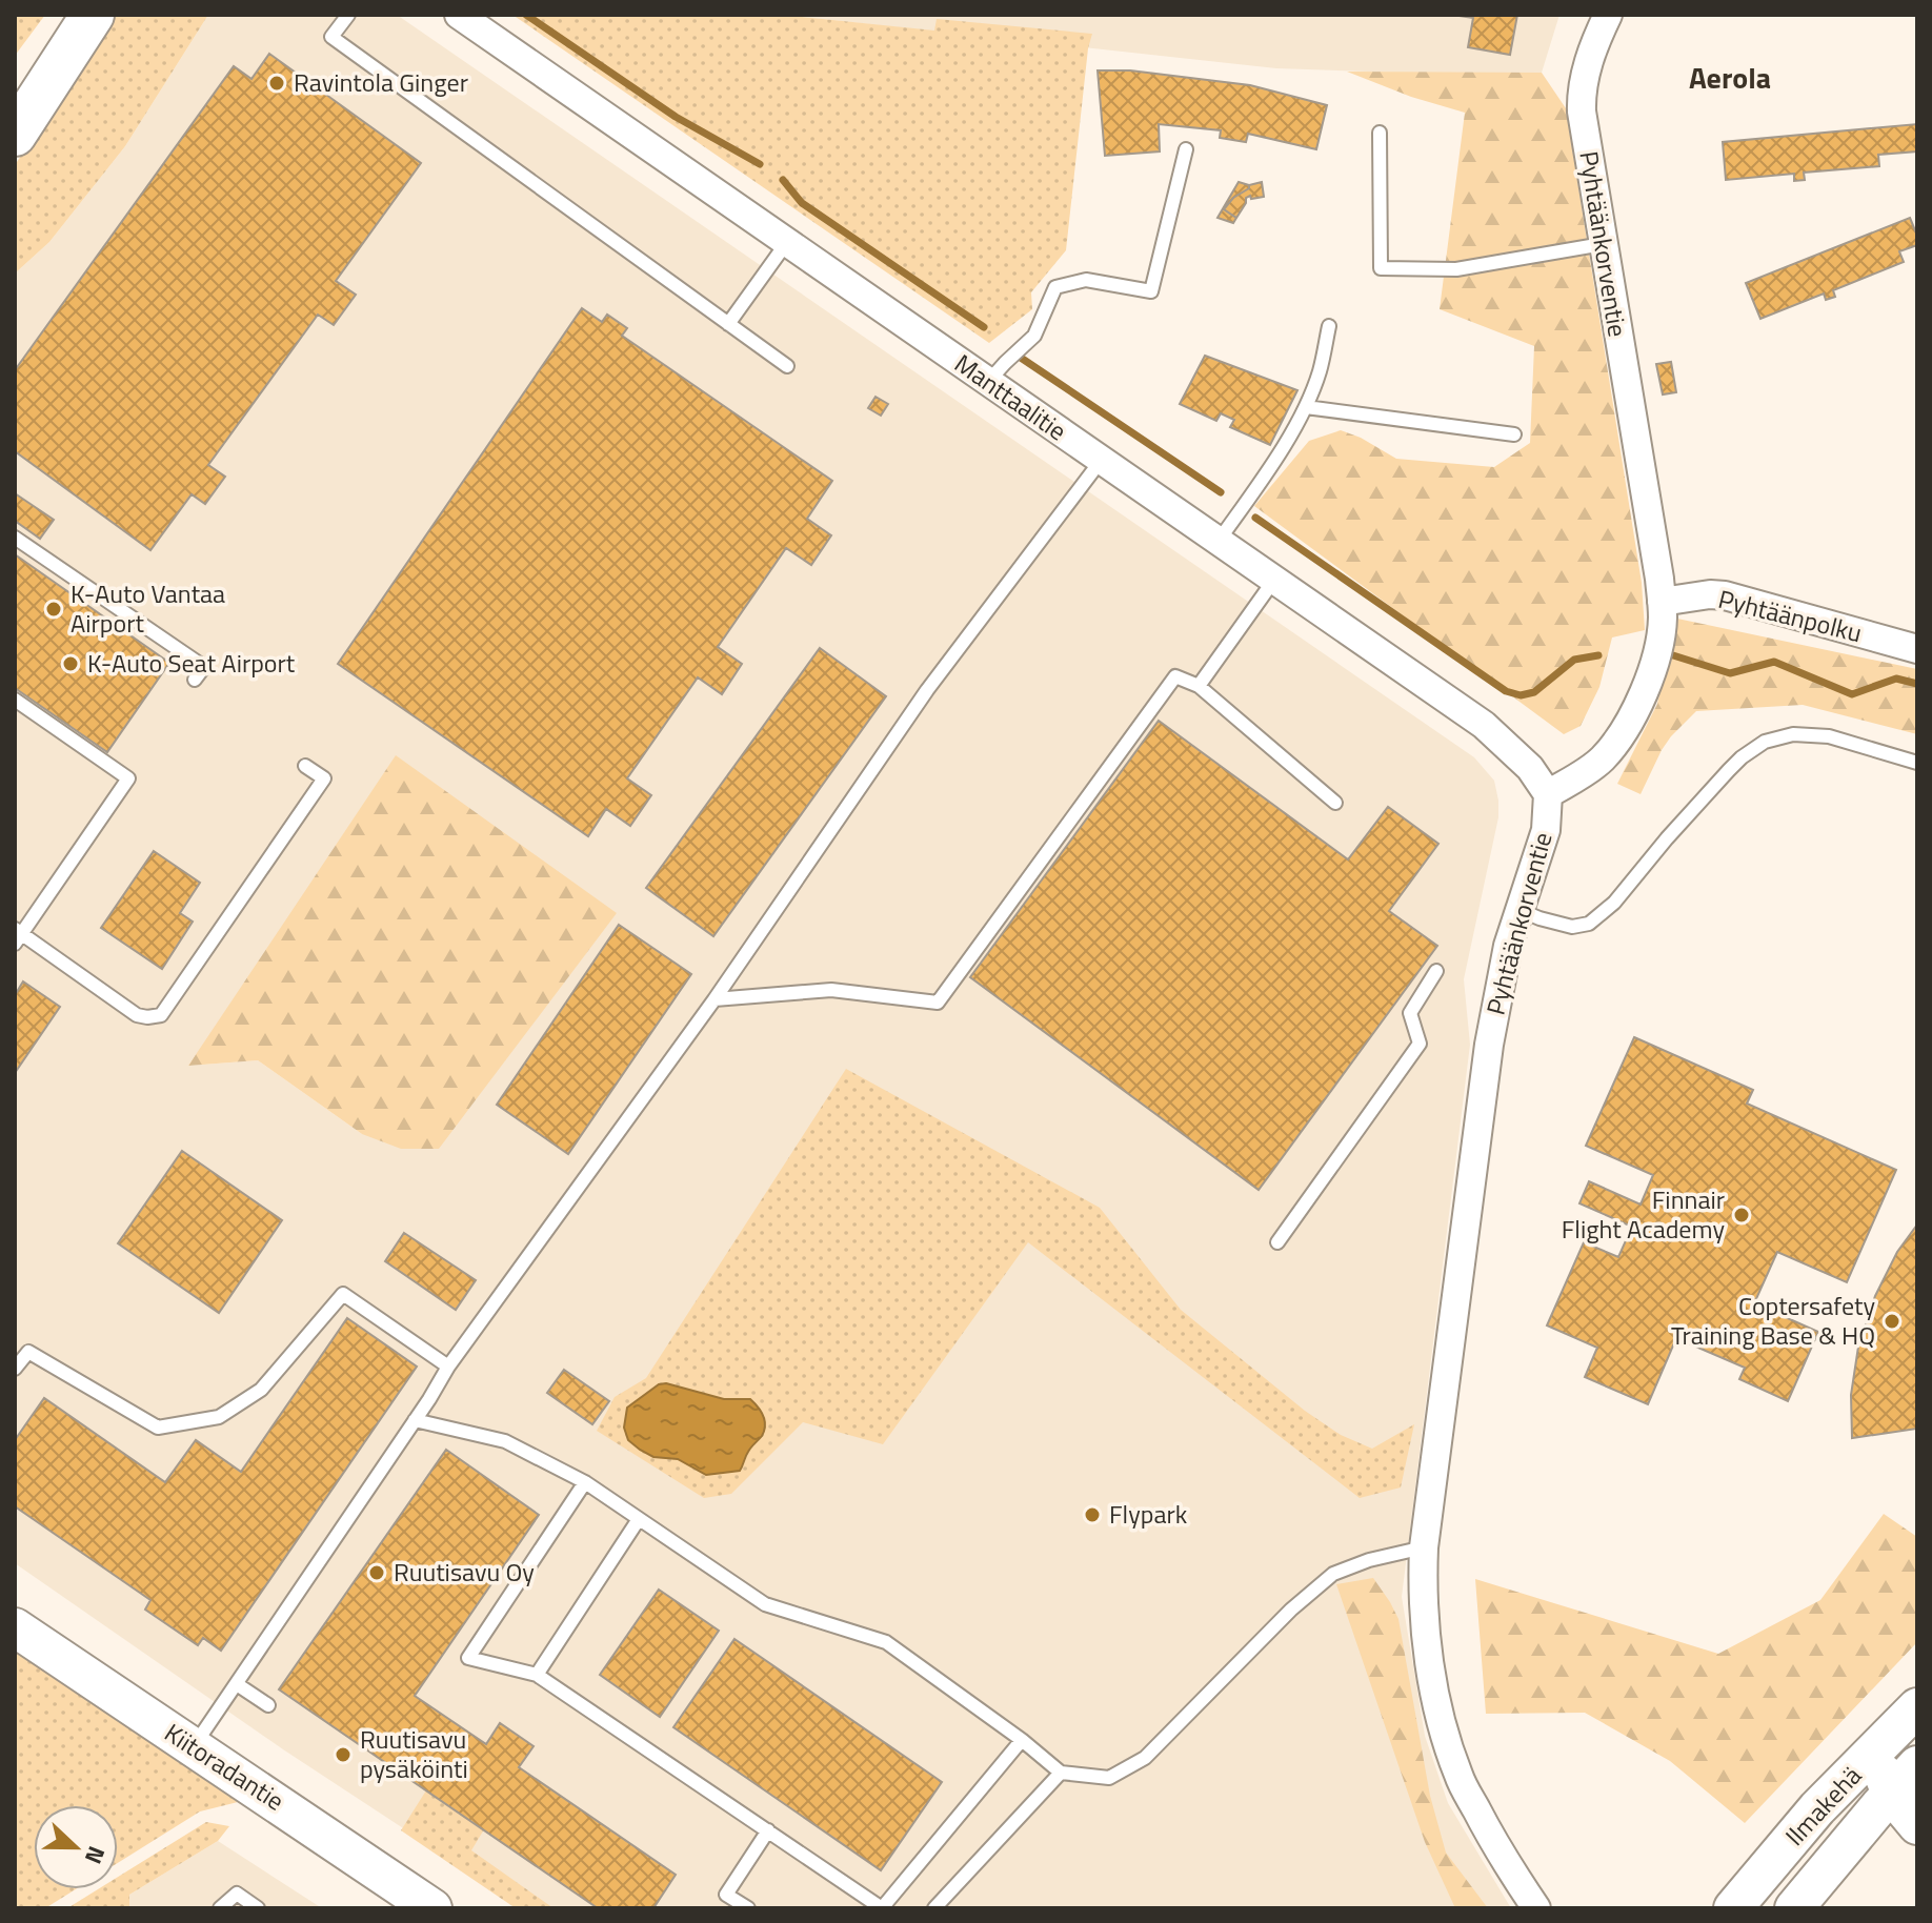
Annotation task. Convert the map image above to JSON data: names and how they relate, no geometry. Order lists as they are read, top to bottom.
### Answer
{
  "streets": {
    "main road": ["Kiitoradantie", "Ilmakehä"],
    "street": ["Pyhtäänkorventie", "Manttaalitie", "Pyhtäänpolku"]
  },
  "crossings": [
    ["Pyhtäänkorventie", "Manttaalitie"],
    ["Pyhtäänkorventie", "Pyhtäänpolku"]
  ],
  "districts": ["Aerola"],
  "places": [
    "Ravintola Ginger",
    "K-Auto Vantaa Airport",
    "K-Auto Seat Airport",
    "Finnair Flight Academy",
    "Coptersafety Training Base & HQ",
    "Flypark",
    "Ruutisavu Oy",
    "Ruutisavu pysäköinti"
  ],
  "north": "right"
}
